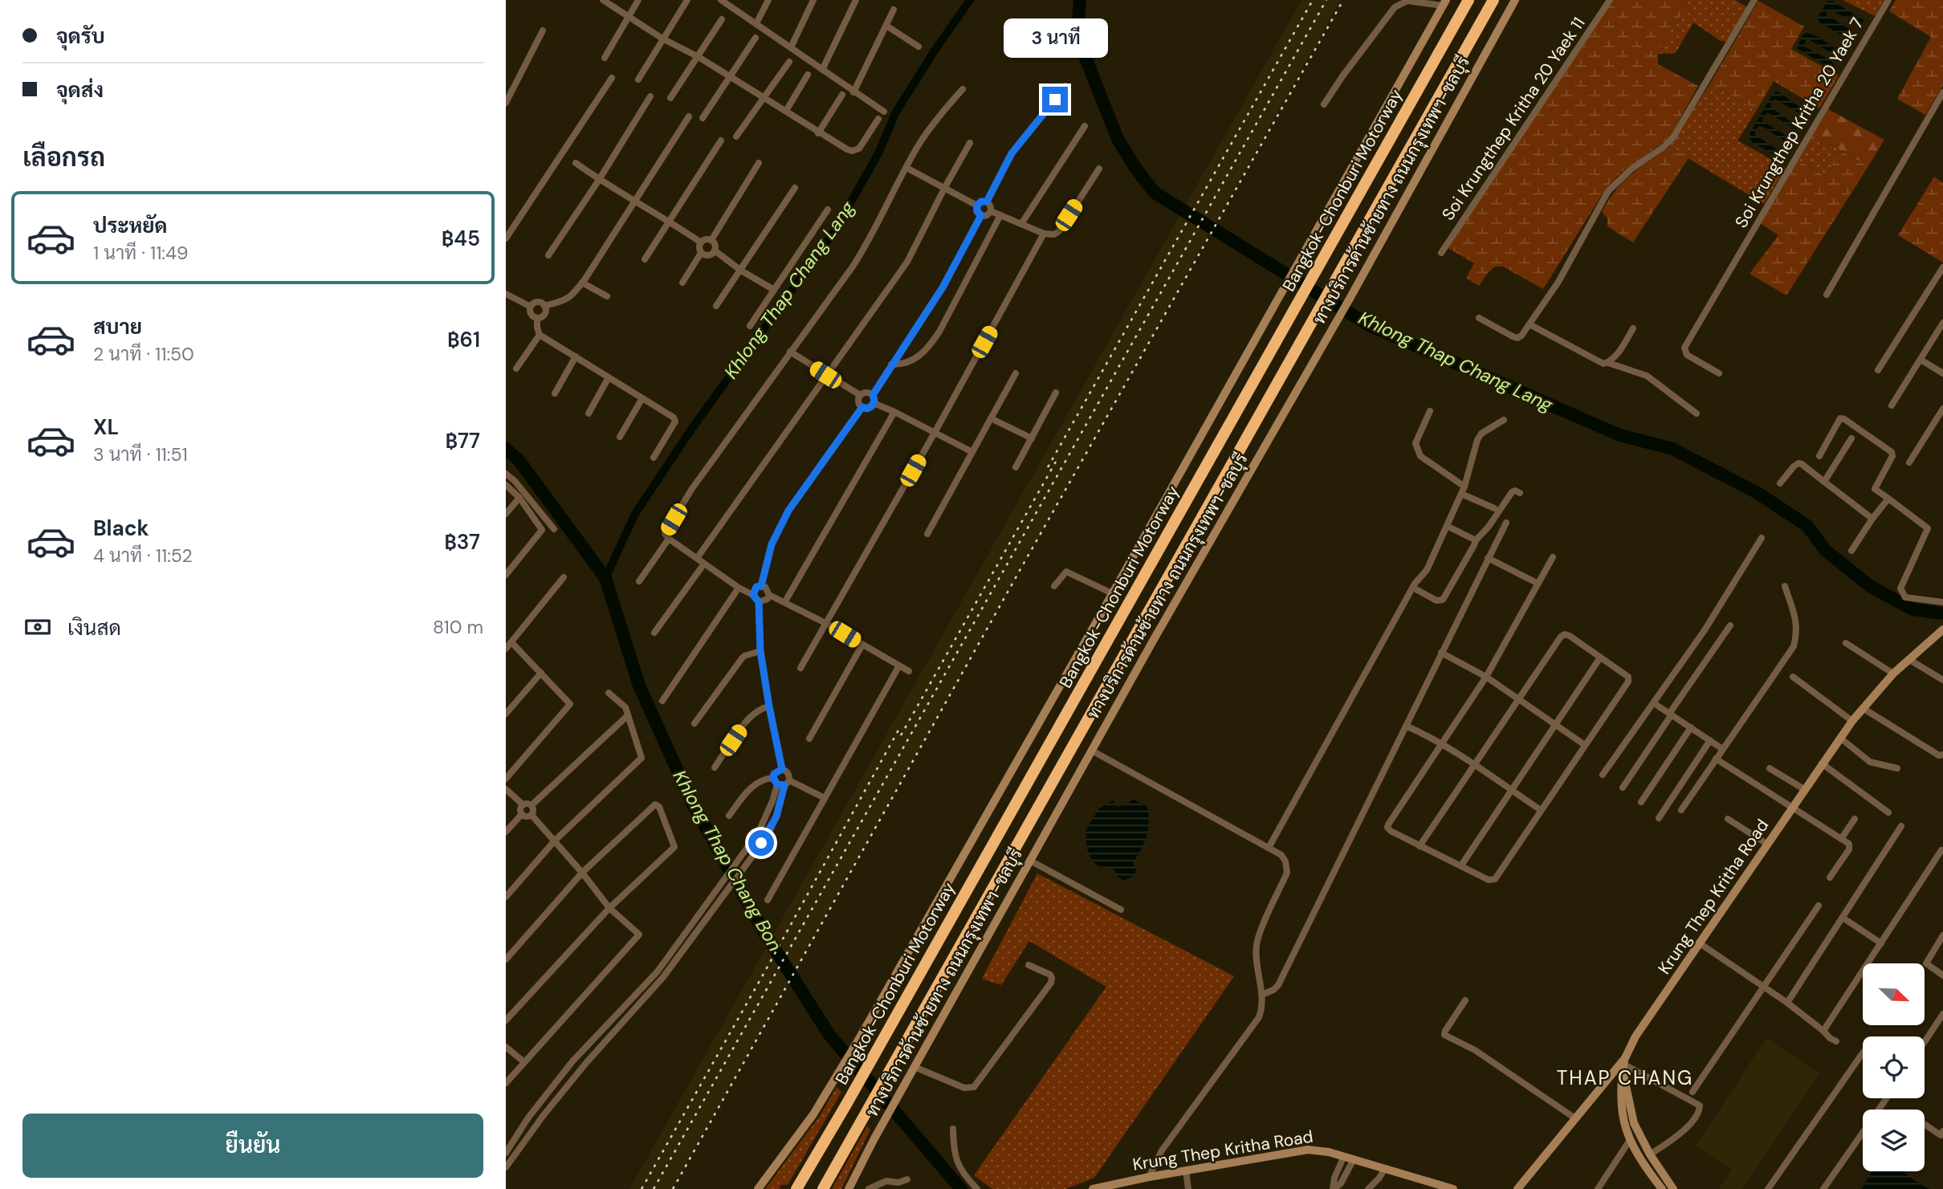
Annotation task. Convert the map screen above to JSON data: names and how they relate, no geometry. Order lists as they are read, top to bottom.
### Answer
{
  "streets": {
    "highway": ["Bangkok-Chonburi Motorway"],
    "main road": ["ทางบริการด้านซ้ายทาง ถนนกรุงเทพฯ-ชลบุรี", "Krung Thep Kritha Road"],
    "street": ["Soi Krungthep Kritha 20 Yaek 11", "Soi Krungthep Kritha 20 Yaek 7"]
  },
  "districts": ["THAP CHANG"],
  "water": ["Khlong Thap Chang Lang", "Khlong Thap Chang Bon"],
  "north": "bottom right",
  "page": {
    "banner": ["จุดรับ", "จุดส่ง"],
    "bubble": "3 นาที",
    "heading": "เลือกรถ",
    "list": [
      {
        "name": "ประหยัด",
        "note": "1 นาที · 11:49",
        "value": "฿45"
      },
      {
        "name": "สบาย",
        "note": "2 นาที · 11:50",
        "value": "฿61"
      },
      {
        "name": "XL",
        "note": "3 นาที · 11:51",
        "value": "฿77"
      },
      {
        "name": "Black",
        "note": "4 นาที · 11:52",
        "value": "฿37"
      }
    ],
    "pay": ["เงินสด", "810 m"],
    "buttons": "ยืนยัน"
  }
}
